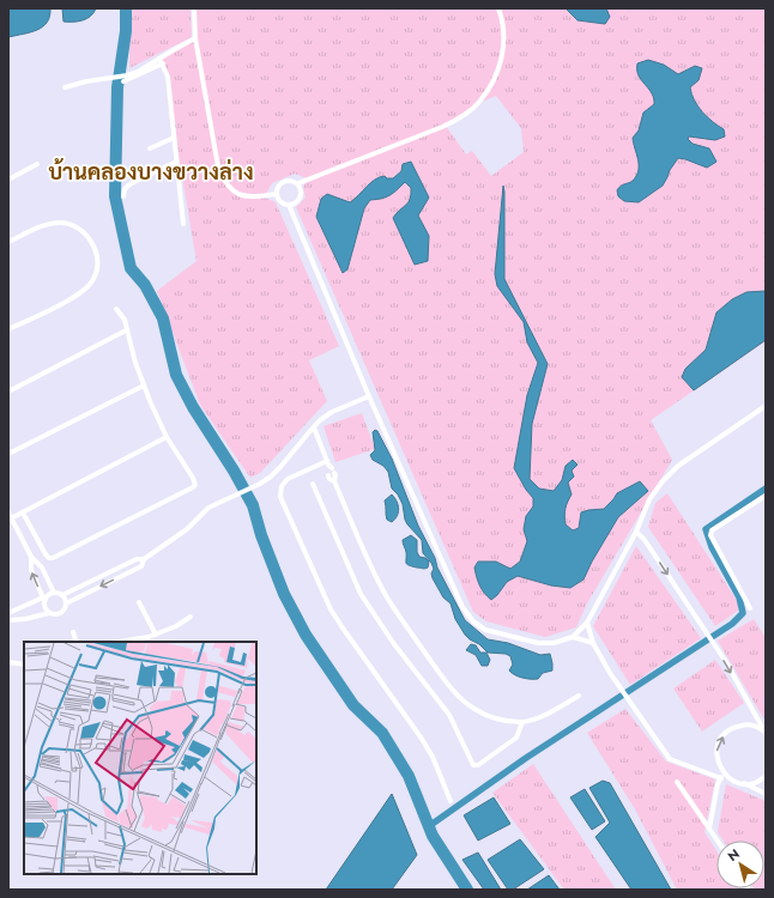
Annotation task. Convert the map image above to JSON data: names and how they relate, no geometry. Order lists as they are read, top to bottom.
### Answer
{
  "districts": ["บ้านคลองบางขวางล่าง"],
  "north": "top left"
}
